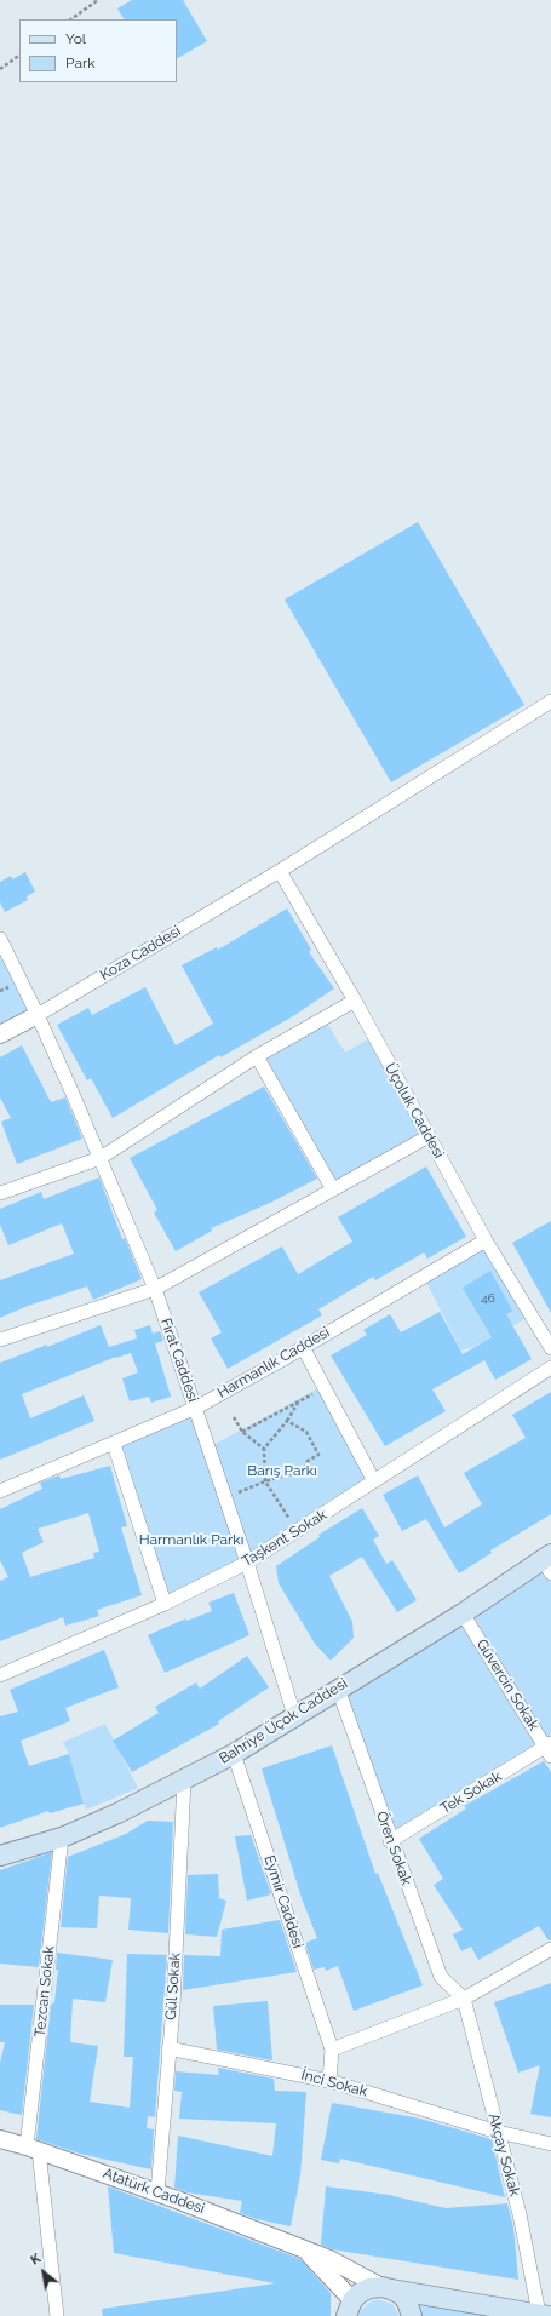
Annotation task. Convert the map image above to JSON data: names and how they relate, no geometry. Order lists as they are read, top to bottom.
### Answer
{
  "streets": {
    "main road": ["Bahriye Üçok Caddesi"],
    "street": [
      "Koza Caddesi",
      "Üçoluk Caddesi",
      "Fırat Caddesi",
      "Harmanlık Caddesi",
      "Taşkent Sokak",
      "Güvercin Sokak",
      "Tek Sokak",
      "Ören Sokak",
      "Eymir Caddesi",
      "Gül Sokak",
      "Tezcan Sokak",
      "İnci Sokak",
      "Akçay Sokak",
      "Atatürk Caddesi"
    ]
  },
  "crossings": [
    ["Koza Caddesi", "Üçoluk Caddesi"],
    ["Koza Caddesi", "Fırat Caddesi"],
    ["Üçoluk Caddesi", "Harmanlık Caddesi"],
    ["Fırat Caddesi", "Harmanlık Caddesi"],
    ["Fırat Caddesi", "Taşkent Sokak"],
    ["Fırat Caddesi", "Bahriye Üçok Caddesi"],
    ["Güvercin Sokak", "Bahriye Üçok Caddesi"],
    ["Güvercin Sokak", "Tek Sokak"],
    ["Bahriye Üçok Caddesi", "Ören Sokak"],
    ["Bahriye Üçok Caddesi", "Eymir Caddesi"],
    ["Bahriye Üçok Caddesi", "Gül Sokak"],
    ["Bahriye Üçok Caddesi", "Tezcan Sokak"],
    ["Tek Sokak", "Ören Sokak"],
    ["Ören Sokak", "Akçay Sokak"],
    ["Eymir Caddesi", "İnci Sokak"],
    ["Gül Sokak", "İnci Sokak"],
    ["Gül Sokak", "Atatürk Caddesi"],
    ["Tezcan Sokak", "Atatürk Caddesi"],
    ["İnci Sokak", "Akçay Sokak"]
  ],
  "parks": ["Barış Parkı", "Harmanlık Parkı"],
  "house_numbers": ["46"],
  "legend": ["Yol", "Park"],
  "north": "top left"
}
